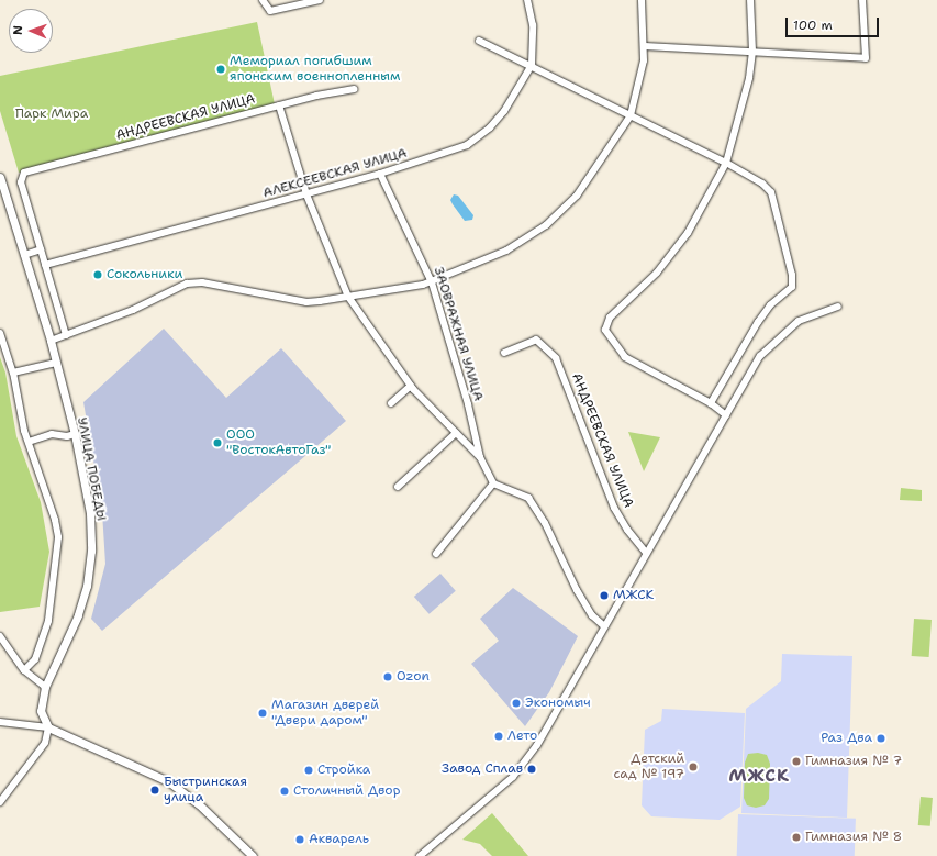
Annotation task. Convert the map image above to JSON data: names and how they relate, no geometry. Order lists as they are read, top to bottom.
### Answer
{
  "streets": {
    "street": [
      "АНДРЕЕВСКАЯ УЛИЦА",
      "АЛЕКСЕЕВСКАЯ УЛИЦА",
      "ЗАОВРАЖНАЯ УЛИЦА",
      "УЛИЦА ПОБЕДЫ"
    ]
  },
  "crossings": [
    ["АЛЕКСЕЕВСКАЯ УЛИЦА", "ЗАОВРАЖНАЯ УЛИЦА"]
  ],
  "districts": ["МЖСК"],
  "parks": ["Парк Мира"],
  "places": [
    "Мемориал погибшим японским военнопленным",
    "Сокольники",
    "ООО \"ВостокАвтоГаз\"",
    "МЖСК",
    "Ozon",
    "Экономыч",
    "Магазин дверей \"Двери даром\"",
    "Лето",
    "Раз Два",
    "Гимназия № 7",
    "Детский сад № 197",
    "Завод Сплав",
    "Стройка",
    "Быстринская улица",
    "Столичный Двор",
    "Гимназия № 8",
    "Акварель"
  ],
  "scale_bar": "100 m",
  "north": "left"
}
